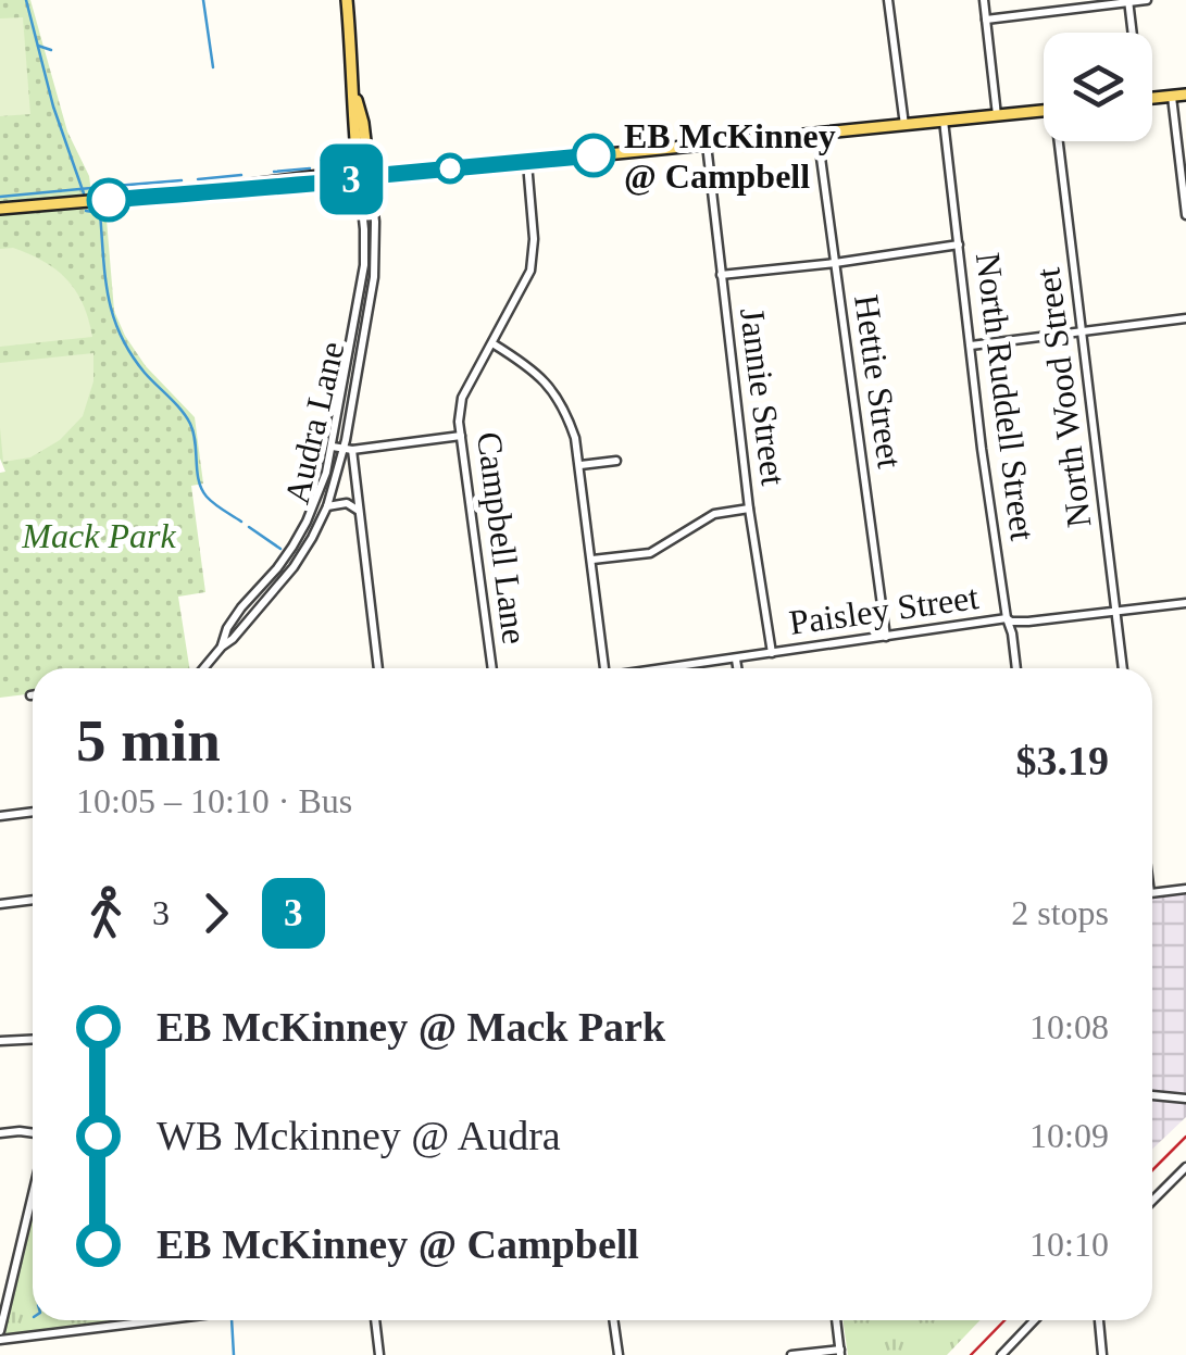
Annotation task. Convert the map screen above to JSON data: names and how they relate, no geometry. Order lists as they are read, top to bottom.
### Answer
{
  "streets": {
    "street": [
      "Hettie Street",
      "Jannie Street",
      "North Ruddell Street",
      "North Wood Street",
      "Audra Lane",
      "Campbell Lane",
      "Paisley Street"
    ]
  },
  "crossings": [
    ["Hettie Street", "Paisley Street"],
    ["Jannie Street", "Paisley Street"],
    ["North Ruddell Street", "Paisley Street"],
    ["North Wood Street", "Paisley Street"]
  ],
  "parks": ["Mack Park"],
  "places": ["EB McKinney @ Campbell"],
  "lines": ["bus line 3"],
  "page": {
    "on_map": "3",
    "heading": ["5 min", "10:05 – 10:10 · Bus", "$3.19"],
    "legs": ["3", "3", "2 stops"],
    "list": [
      {
        "name": "EB McKinney @ Mack Park",
        "value": "10:08"
      },
      {
        "name": "WB Mckinney @ Audra",
        "value": "10:09"
      },
      {
        "name": "EB McKinney @ Campbell",
        "value": "10:10"
      }
    ]
  }
}
